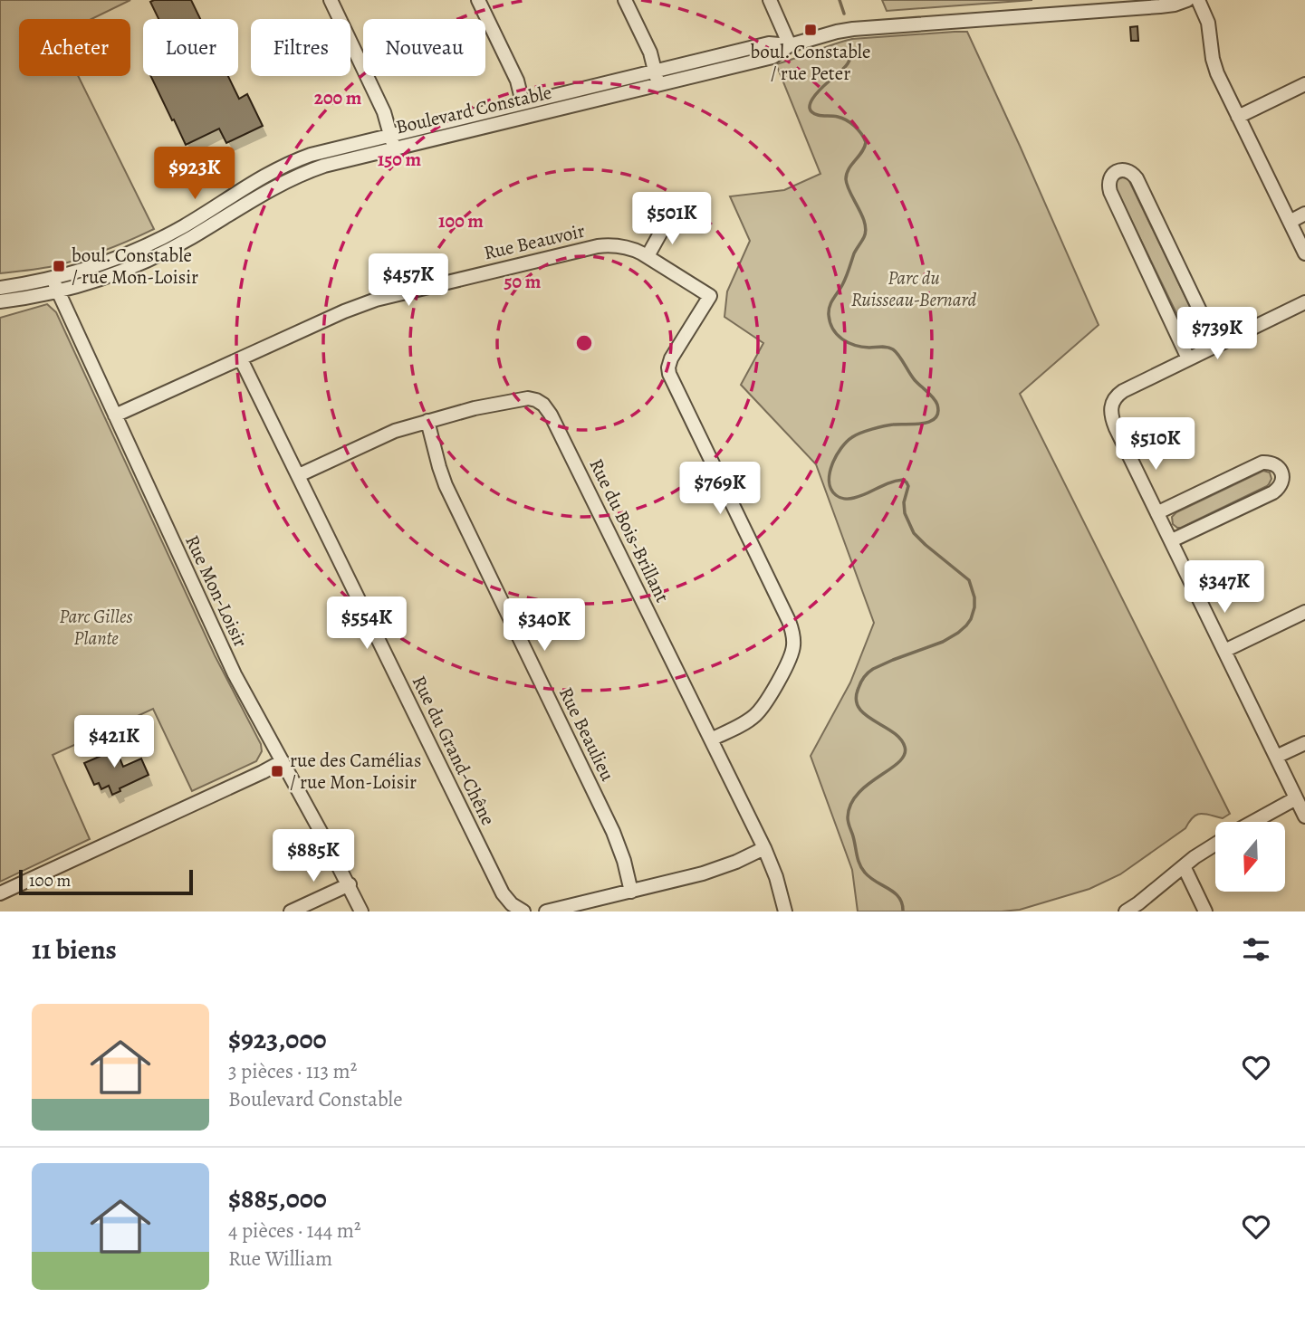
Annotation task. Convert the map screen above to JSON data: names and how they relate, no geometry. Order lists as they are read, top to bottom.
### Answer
{
  "streets": {
    "street": [
      "Boulevard Constable",
      "Rue Beauvoir",
      "Rue du Bois-Brillant",
      "Rue Mon-Loisir",
      "Rue Beaulieu",
      "Rue du Grand-Chêne"
    ]
  },
  "crossings": [
    ["Boulevard Constable", "Rue Mon-Loisir"],
    ["Rue Beauvoir", "Rue du Bois-Brillant"],
    ["Rue Beauvoir", "Rue Mon-Loisir"],
    ["Rue Beauvoir", "Rue du Grand-Chêne"],
    ["Rue du Bois-Brillant", "Rue Beaulieu"],
    ["Rue du Bois-Brillant", "Rue du Grand-Chêne"]
  ],
  "parks": ["Parc du Ruisseau-Bernard", "Parc Gilles Plante"],
  "places": {
    "transit": ["boul. Constable / rue Peter", "boul. Constable / rue Mon-Loisir", "rue des Camélias / rue Mon-Loisir"]
  },
  "scale_bar": "100 m",
  "north": "bottom",
  "page": {
    "chip": [
      "Acheter",
      "Louer",
      "Filtres",
      "Nouveau"
    ],
    "price": [
      "$923K",
      "$501K",
      "$457K",
      "$739K",
      "$510K",
      "$769K",
      "$347K",
      "$554K",
      "$340K",
      "$421K",
      "$885K"
    ],
    "scale": "100 m",
    "heading": "11 biens",
    "list": [
      {
        "name": "$923,000",
        "note": "3 pièces · 113 m² · Boulevard Constable"
      },
      {
        "name": "$885,000",
        "note": "4 pièces · 144 m² · Rue William"
      }
    ]
  },
  "rings": [
    "200 m",
    "150 m",
    "100 m",
    "50 m"
  ]
}
